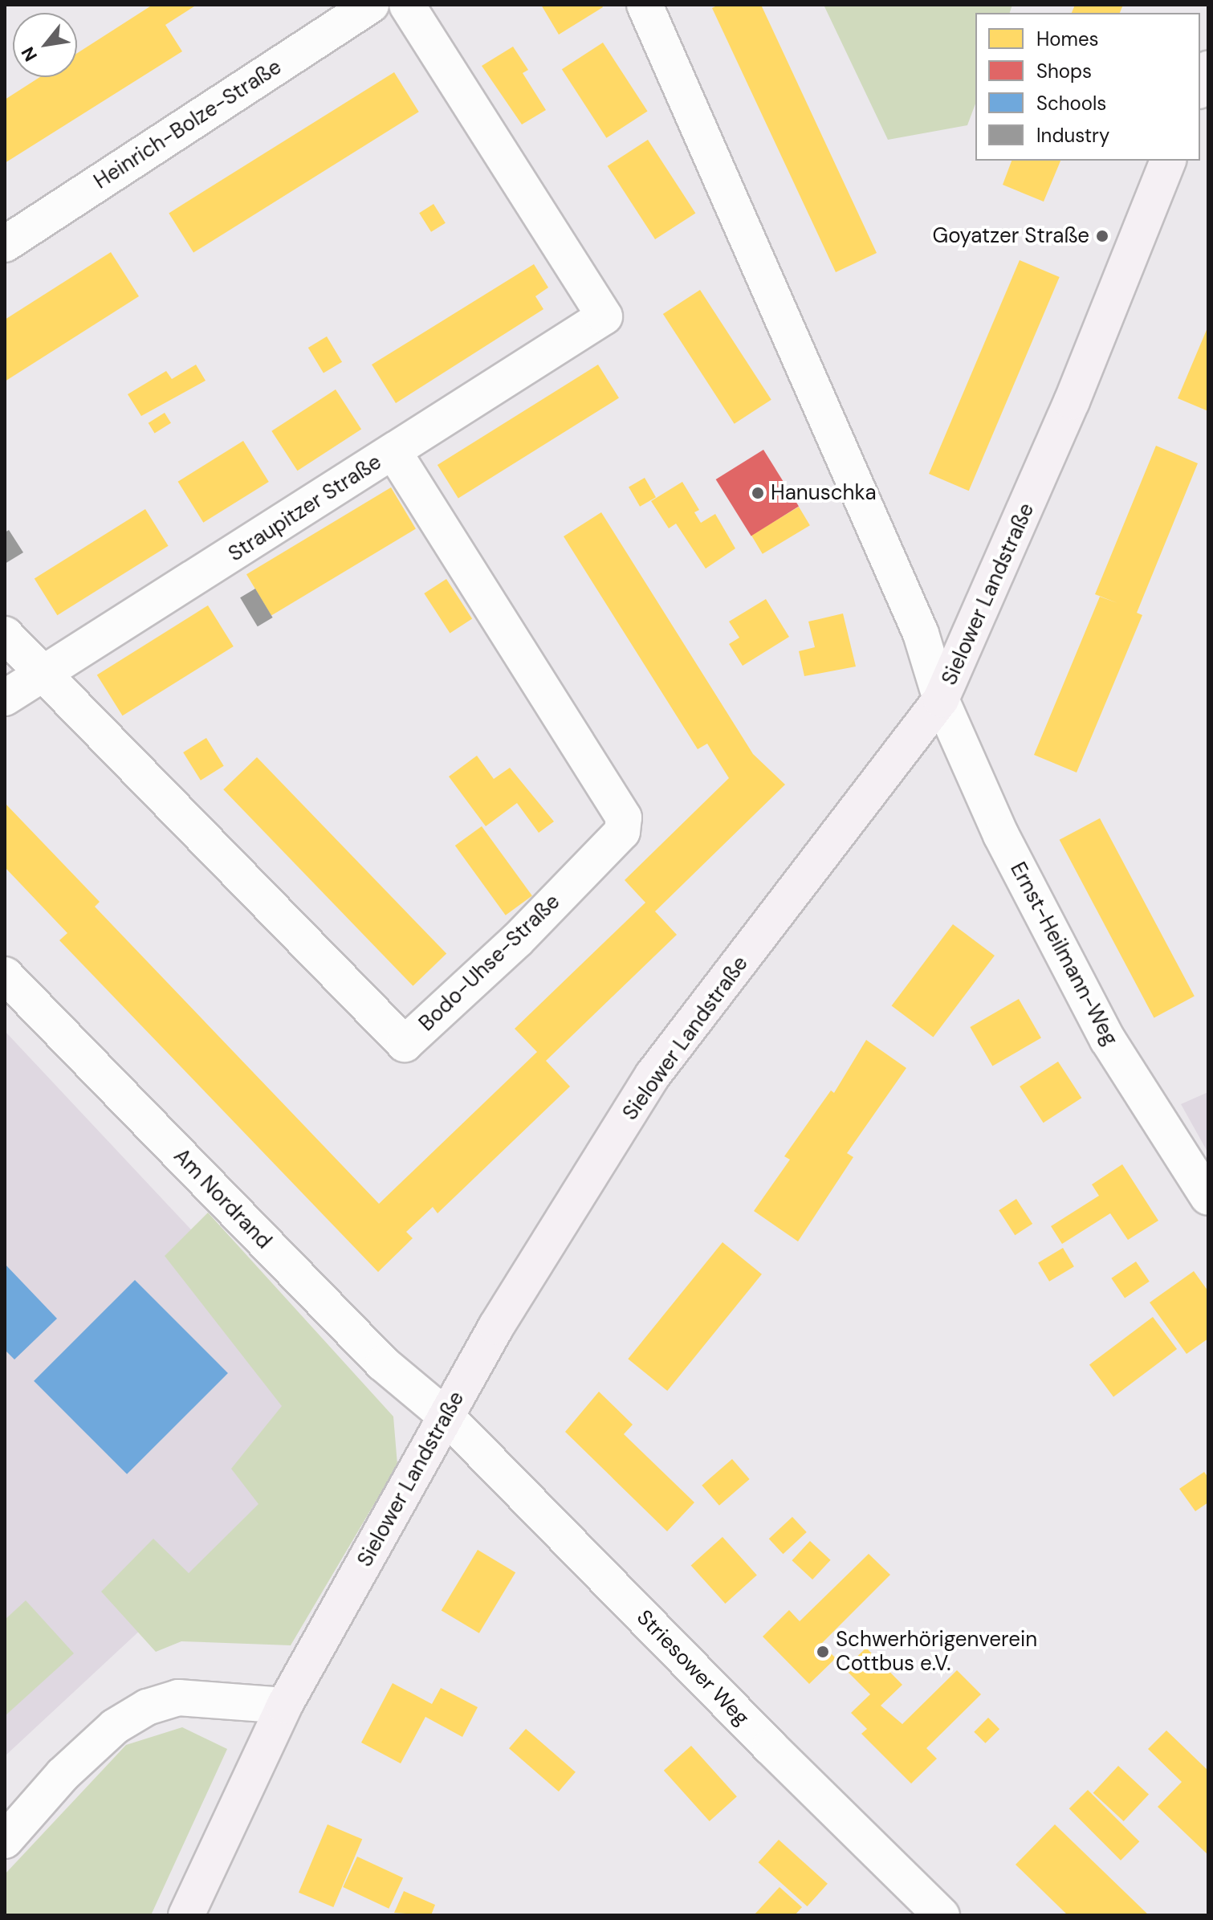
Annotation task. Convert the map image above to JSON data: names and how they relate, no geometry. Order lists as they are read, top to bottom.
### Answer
{
  "streets": {
    "main road": ["Sielower Landstraße"],
    "street": [
      "Heinrich-Bolze-Straße",
      "Straupitzer Straße",
      "Ernst-Heilmann-Weg",
      "Bodo-Uhse-Straße",
      "Am Nordrand",
      "Striesower Weg"
    ]
  },
  "crossings": [
    ["Straupitzer Straße", "Bodo-Uhse-Straße"],
    ["Sielower Landstraße", "Ernst-Heilmann-Weg"],
    ["Sielower Landstraße", "Am Nordrand"],
    ["Sielower Landstraße", "Striesower Weg"],
    ["Am Nordrand", "Striesower Weg"]
  ],
  "places": ["Goyatzer Straße", "Hanuschka", "Schwerhörigenverein Cottbus e.V."],
  "legend": [
    "Homes",
    "Shops",
    "Schools",
    "Industry"
  ],
  "north": "bottom left"
}
